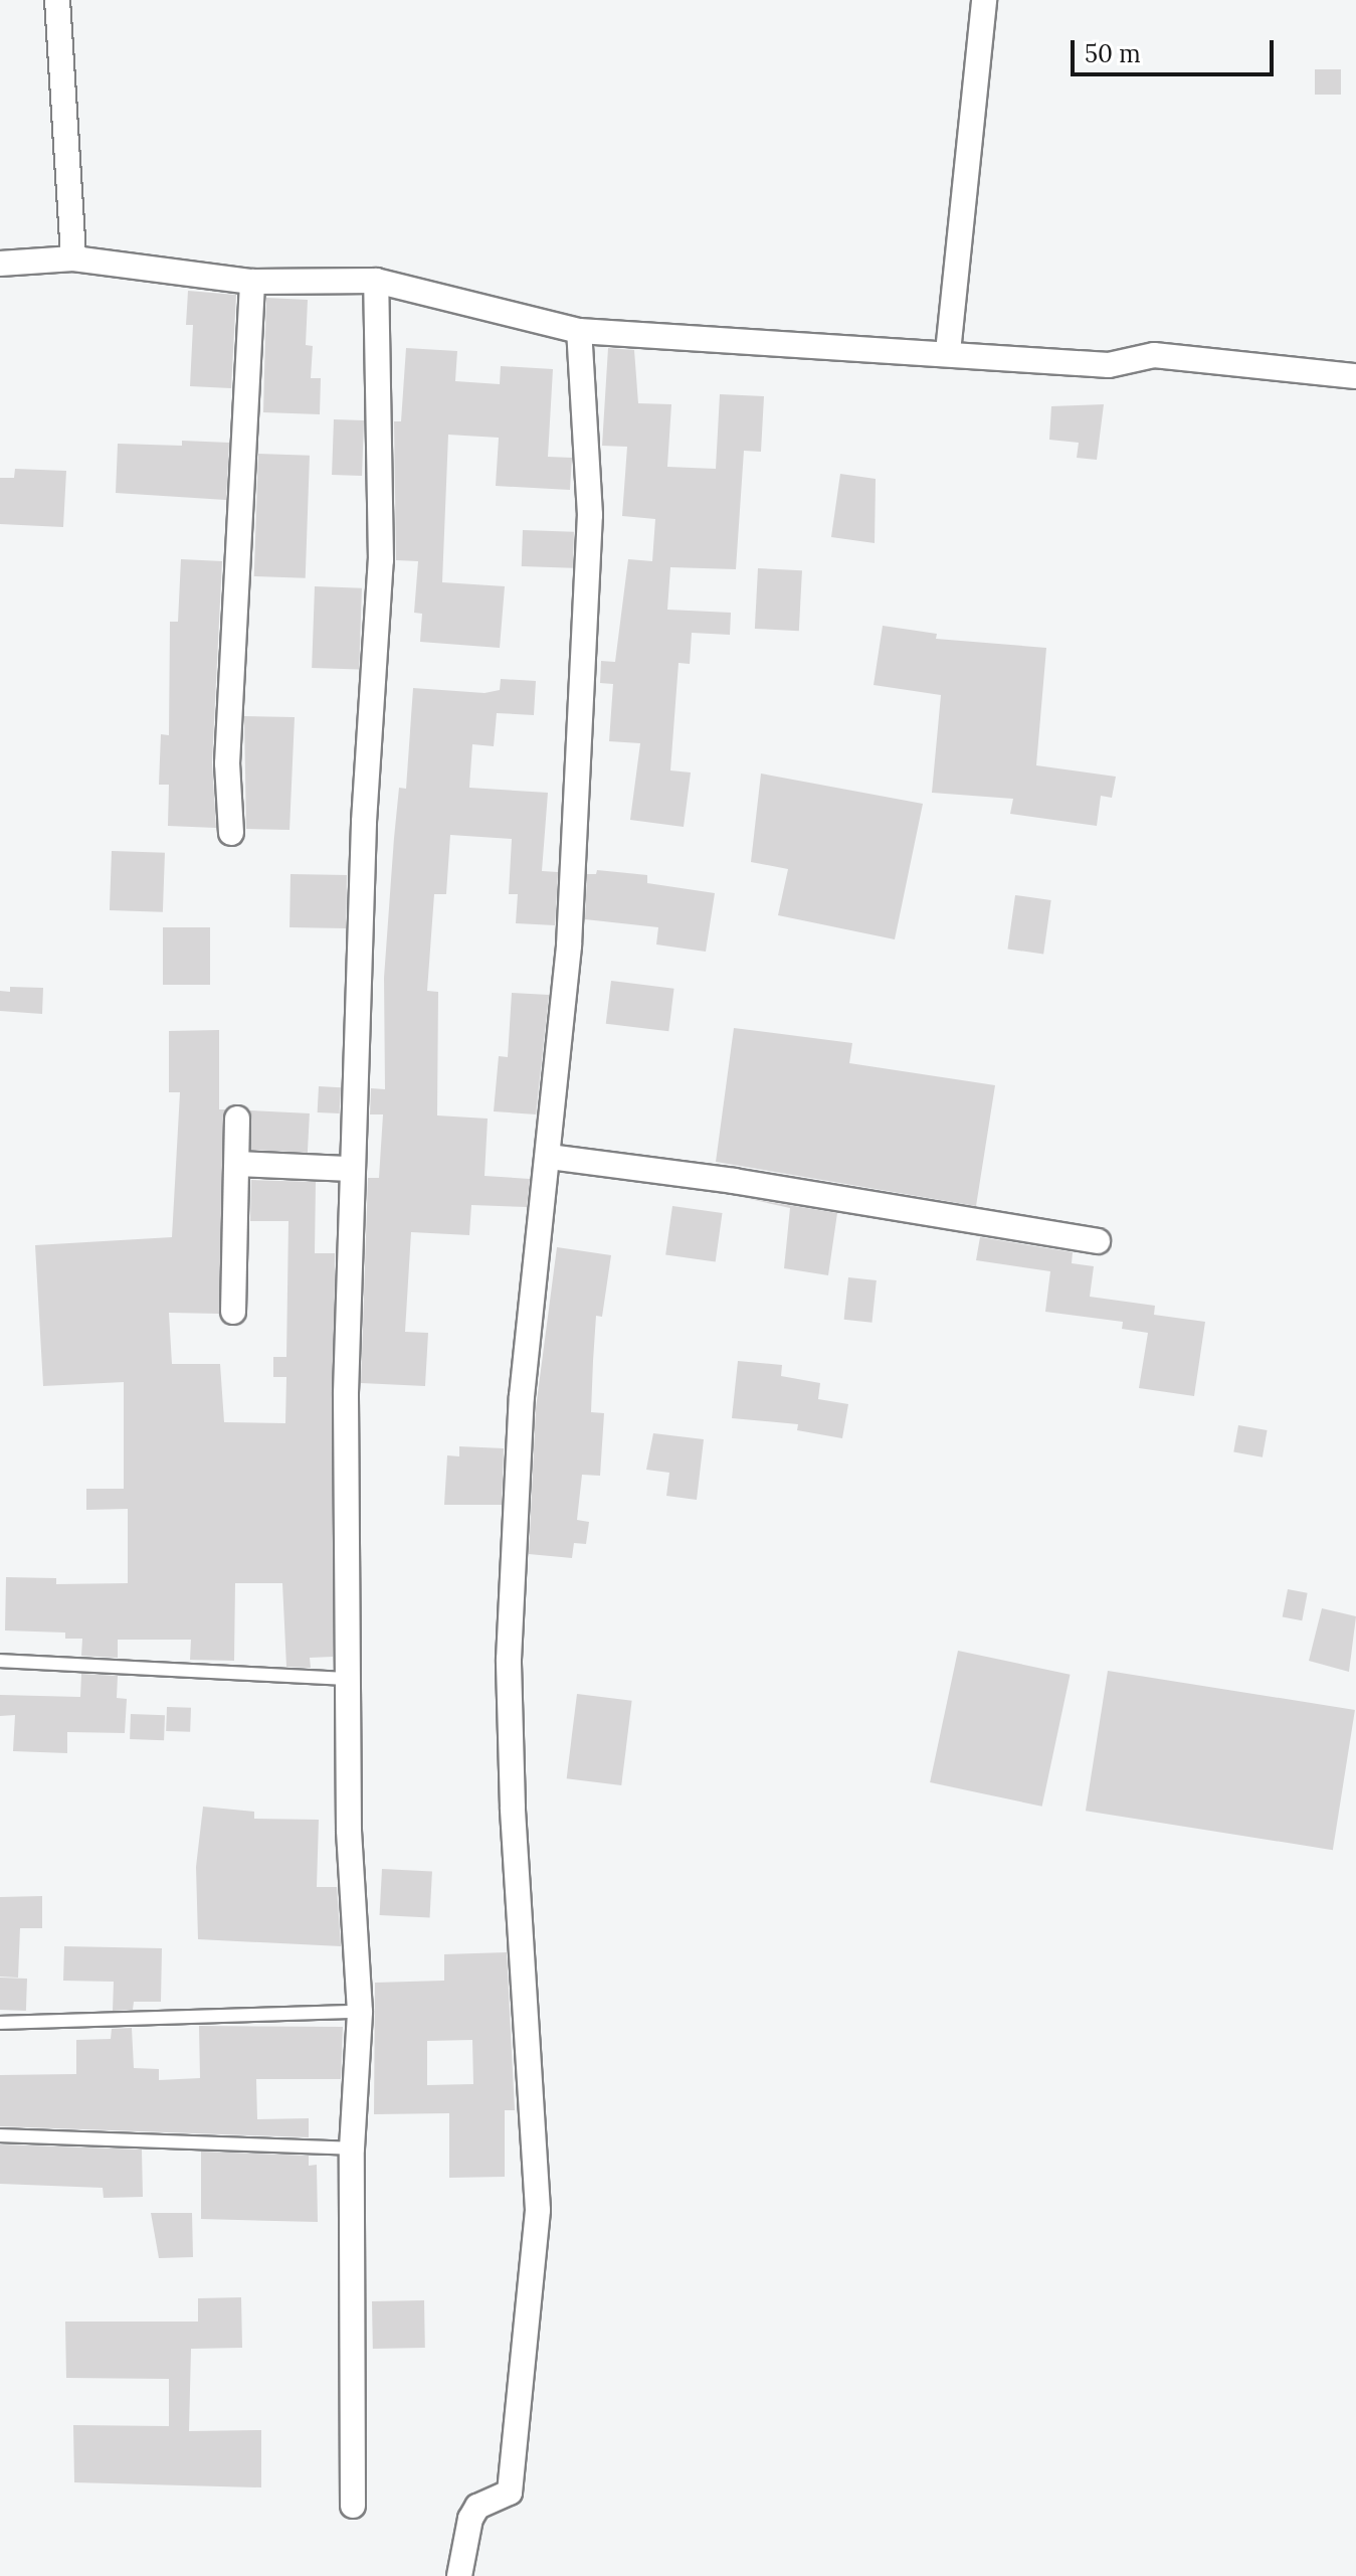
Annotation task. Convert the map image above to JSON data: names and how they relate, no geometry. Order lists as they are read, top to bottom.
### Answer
{
  "scale_bar": "50 m"
}
